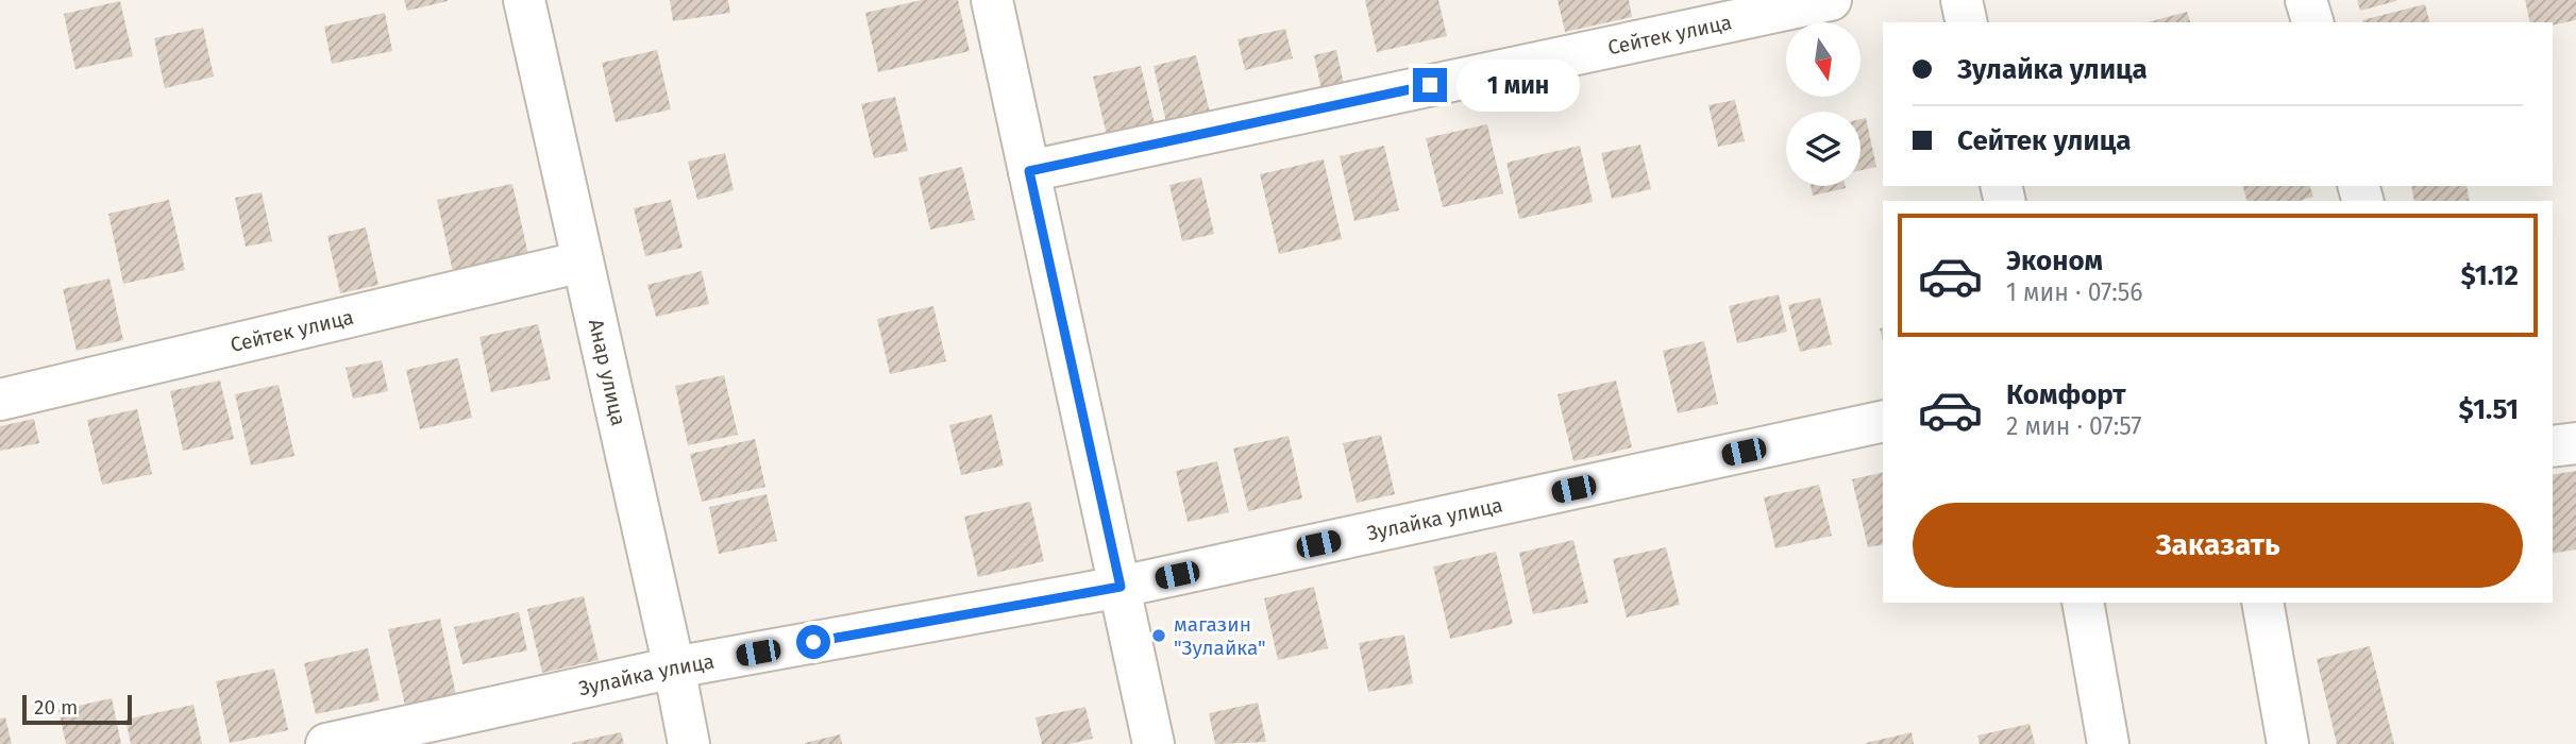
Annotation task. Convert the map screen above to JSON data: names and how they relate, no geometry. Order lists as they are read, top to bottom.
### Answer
{
  "streets": {
    "street": ["Сейтек улица", "Анар улица", "Зулайка улица"]
  },
  "crossings": [
    ["Сейтек улица", "Анар улица"],
    ["Анар улица", "Зулайка улица"]
  ],
  "places": ["магазин \"Зулайка\""],
  "scale_bar": "20 m",
  "north": "bottom",
  "page": {
    "banner": ["Зулайка улица", "Сейтек улица"],
    "bubble": "1 мин",
    "list": [
      {
        "name": "Эконом",
        "note": "1 мин · 07:56",
        "value": "$1.12"
      },
      {
        "name": "Комфорт",
        "note": "2 мин · 07:57",
        "value": "$1.51"
      }
    ],
    "buttons": "Заказать",
    "scale": "20 m"
  }
}
